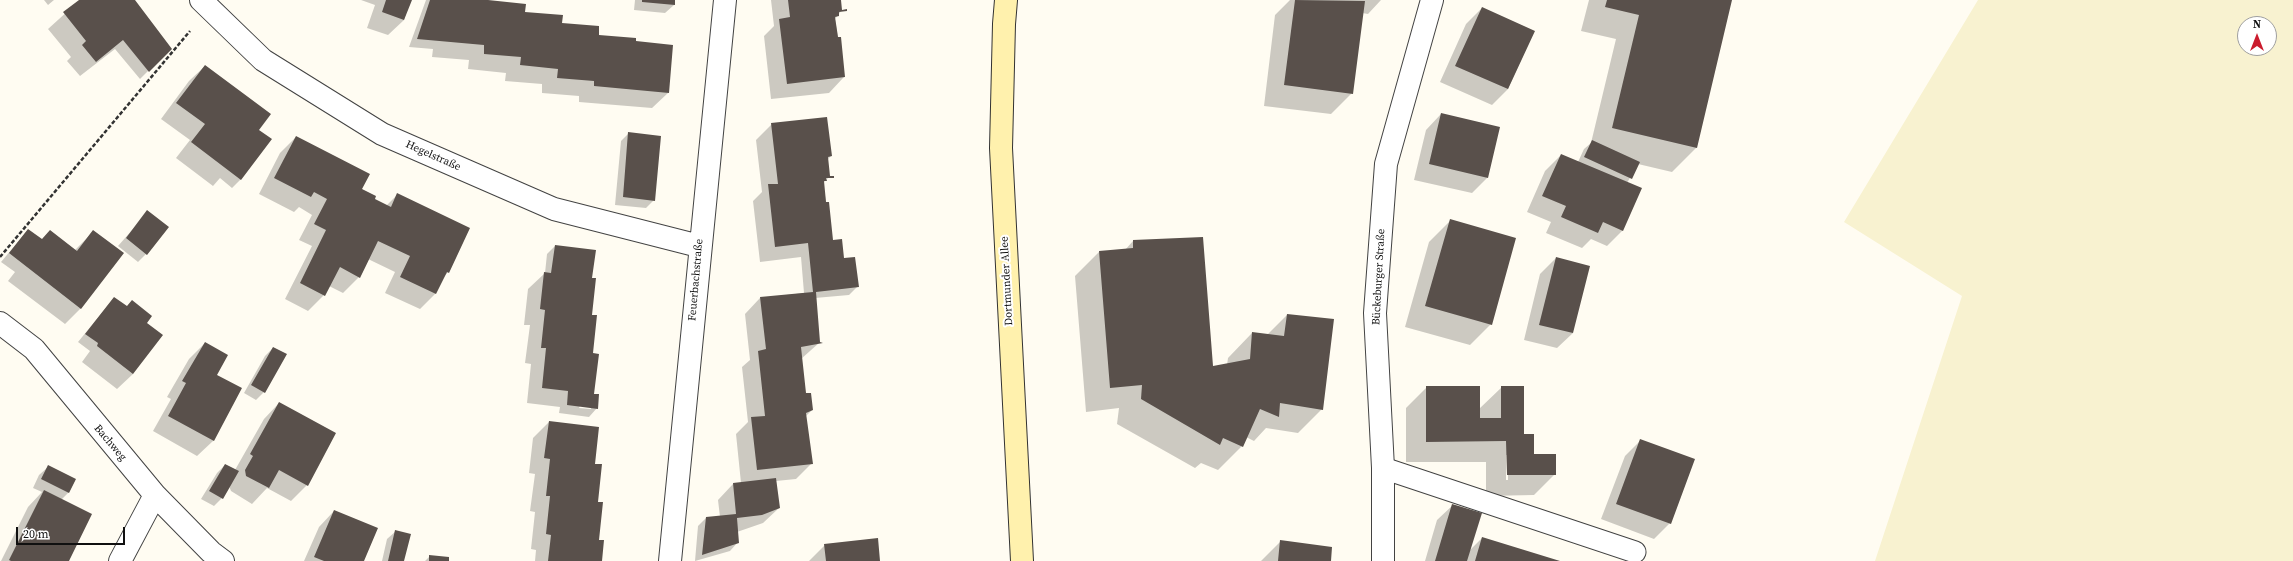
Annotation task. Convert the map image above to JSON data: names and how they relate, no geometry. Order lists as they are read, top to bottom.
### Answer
{
  "streets": {
    "main road": ["Dortmunder Allee"],
    "street": [
      "Hegelstraße",
      "Bückeburger Straße",
      "Feuerbachstraße",
      "Bachweg"
    ]
  },
  "crossings": [
    ["Hegelstraße", "Feuerbachstraße"]
  ],
  "scale_bar": "20 m",
  "north": "top"
}
